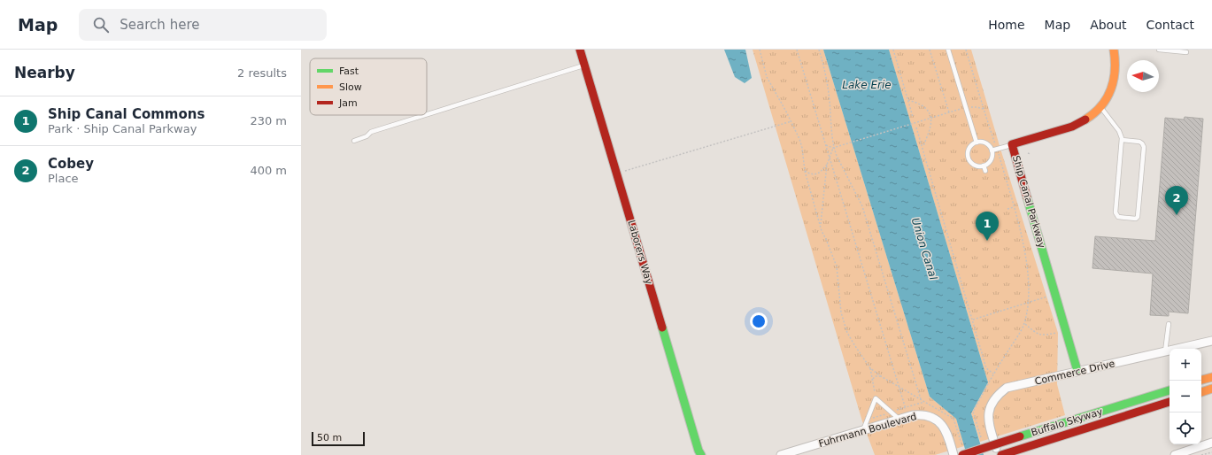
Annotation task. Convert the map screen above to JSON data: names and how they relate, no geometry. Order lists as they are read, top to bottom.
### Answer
{
  "streets": {
    "main road": ["Ship Canal Parkway", "Laborers Way", "Buffalo Skyway"],
    "street": ["Commerce Drive", "Fuhrmann Boulevard"]
  },
  "crossings": [
    ["Ship Canal Parkway", "Commerce Drive"],
    ["Commerce Drive", "Buffalo Skyway"]
  ],
  "water": ["Lake Erie", "Union Canal"],
  "legend": ["Fast", "Slow", "Jam"],
  "scale_bar": "50 m",
  "north": "left",
  "page": {
    "header": "Map",
    "search": "Search here",
    "nav": [
      "Home",
      "Map",
      "About",
      "Contact"
    ],
    "heading": ["Nearby", "2 results"],
    "list": [
      {
        "mark": "1",
        "name": "Ship Canal Commons",
        "note": "Park · Ship Canal Parkway",
        "value": "230 m"
      },
      {
        "mark": "2",
        "name": "Cobey",
        "note": "Place",
        "value": "400 m"
      }
    ],
    "pins": ["2", "1"],
    "map_buttons": ["+", "−"],
    "scale": "50 m"
  }
}
